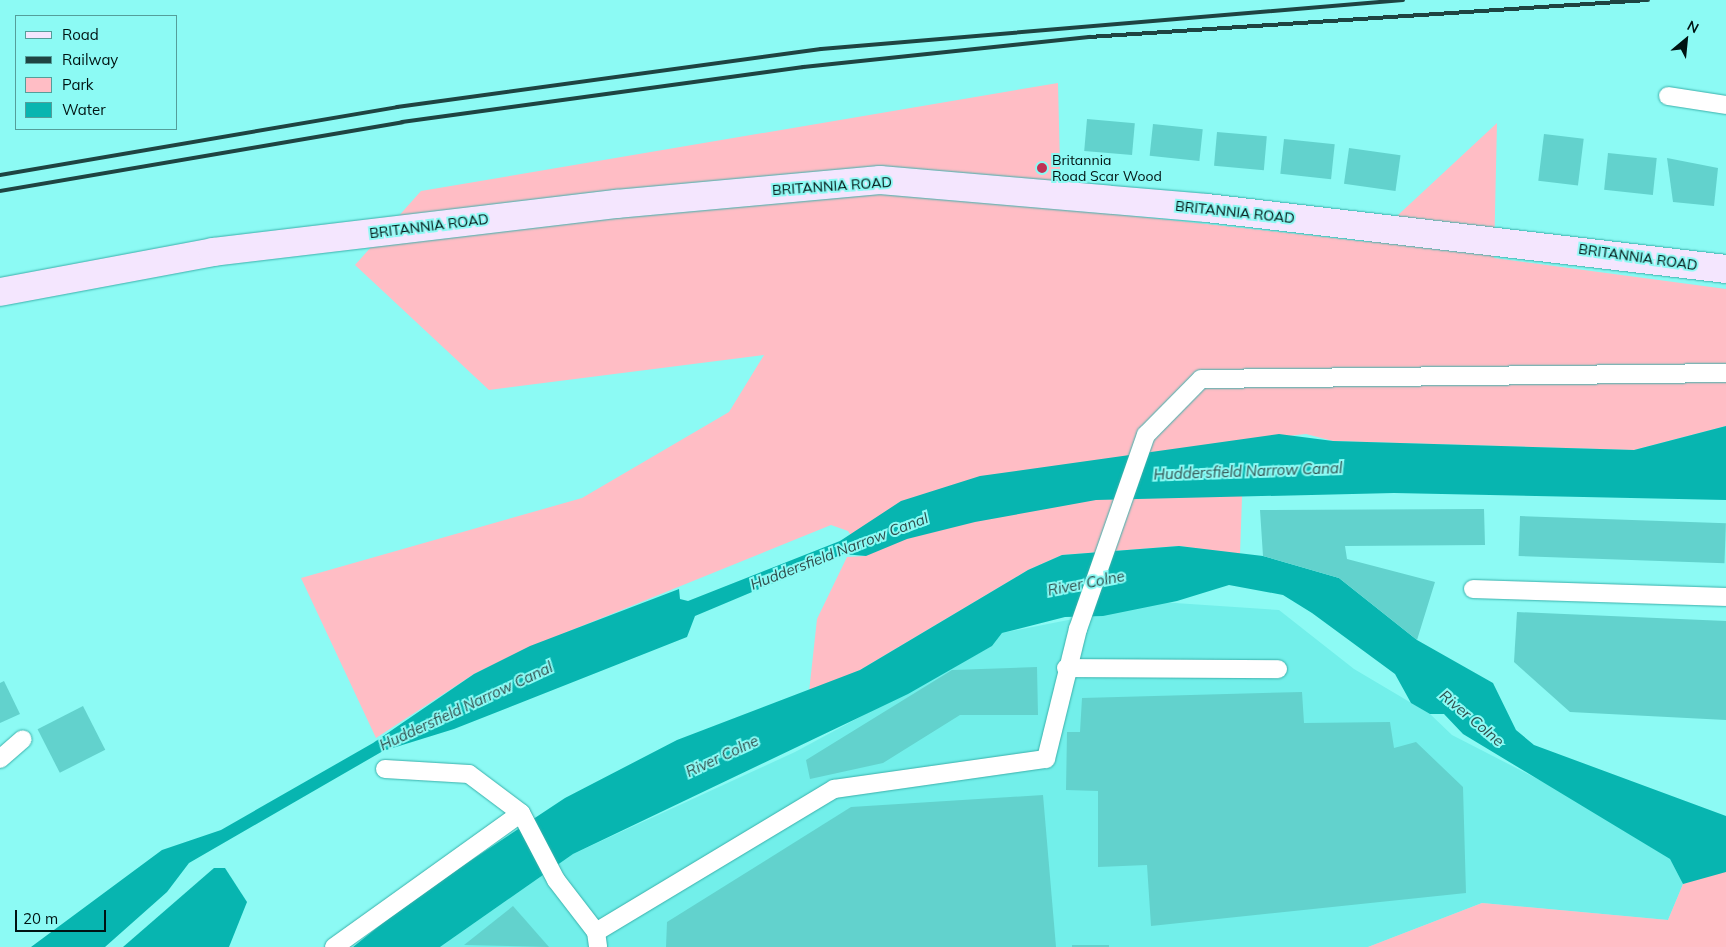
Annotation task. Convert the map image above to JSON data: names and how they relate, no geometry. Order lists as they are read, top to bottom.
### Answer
{
  "streets": {
    "street": ["BRITANNIA ROAD"]
  },
  "water": ["Huddersfield Narrow Canal", "River Colne"],
  "places": ["Britannia Road Scar Wood"],
  "legend": [
    "Road",
    "Railway",
    "Park",
    "Water"
  ],
  "scale_bar": "20 m",
  "north": "top right"
}
